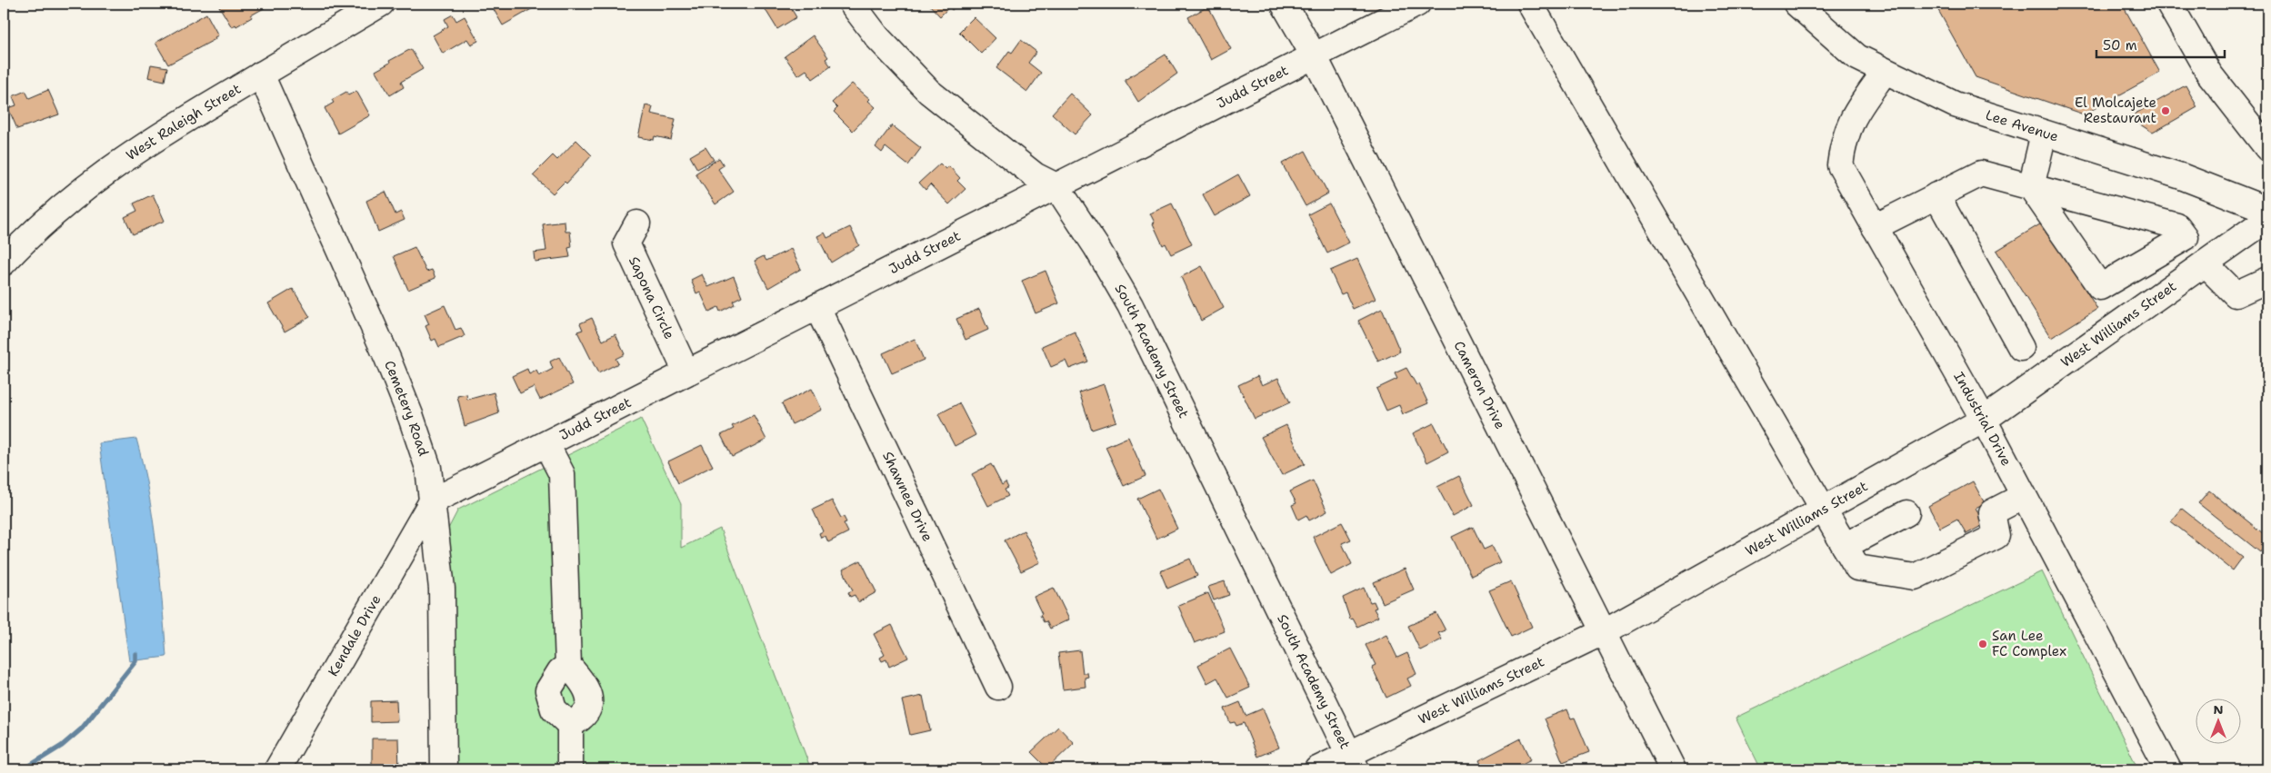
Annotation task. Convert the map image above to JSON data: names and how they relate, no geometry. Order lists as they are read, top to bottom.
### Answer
{
  "streets": {
    "street": [
      "Judd Street",
      "West Raleigh Street",
      "Lee Avenue",
      "Sapona Circle",
      "West Williams Street",
      "South Academy Street",
      "Cameron Drive",
      "Cemetery Road",
      "Industrial Drive",
      "Shawnee Drive",
      "Kendale Drive"
    ]
  },
  "crossings": [
    ["Judd Street", "Sapona Circle"],
    ["Judd Street", "South Academy Street"],
    ["Judd Street", "Cameron Drive"],
    ["Judd Street", "Cemetery Road"],
    ["Judd Street", "Shawnee Drive"],
    ["Judd Street", "Kendale Drive"],
    ["West Raleigh Street", "Cemetery Road"],
    ["Lee Avenue", "Industrial Drive"],
    ["West Williams Street", "South Academy Street"],
    ["West Williams Street", "Cameron Drive"],
    ["West Williams Street", "Industrial Drive"],
    ["Cemetery Road", "Kendale Drive"]
  ],
  "places": ["El Molcajete Restaurant", "San Lee FC Complex"],
  "scale_bar": "50 m",
  "north": "top"
}
